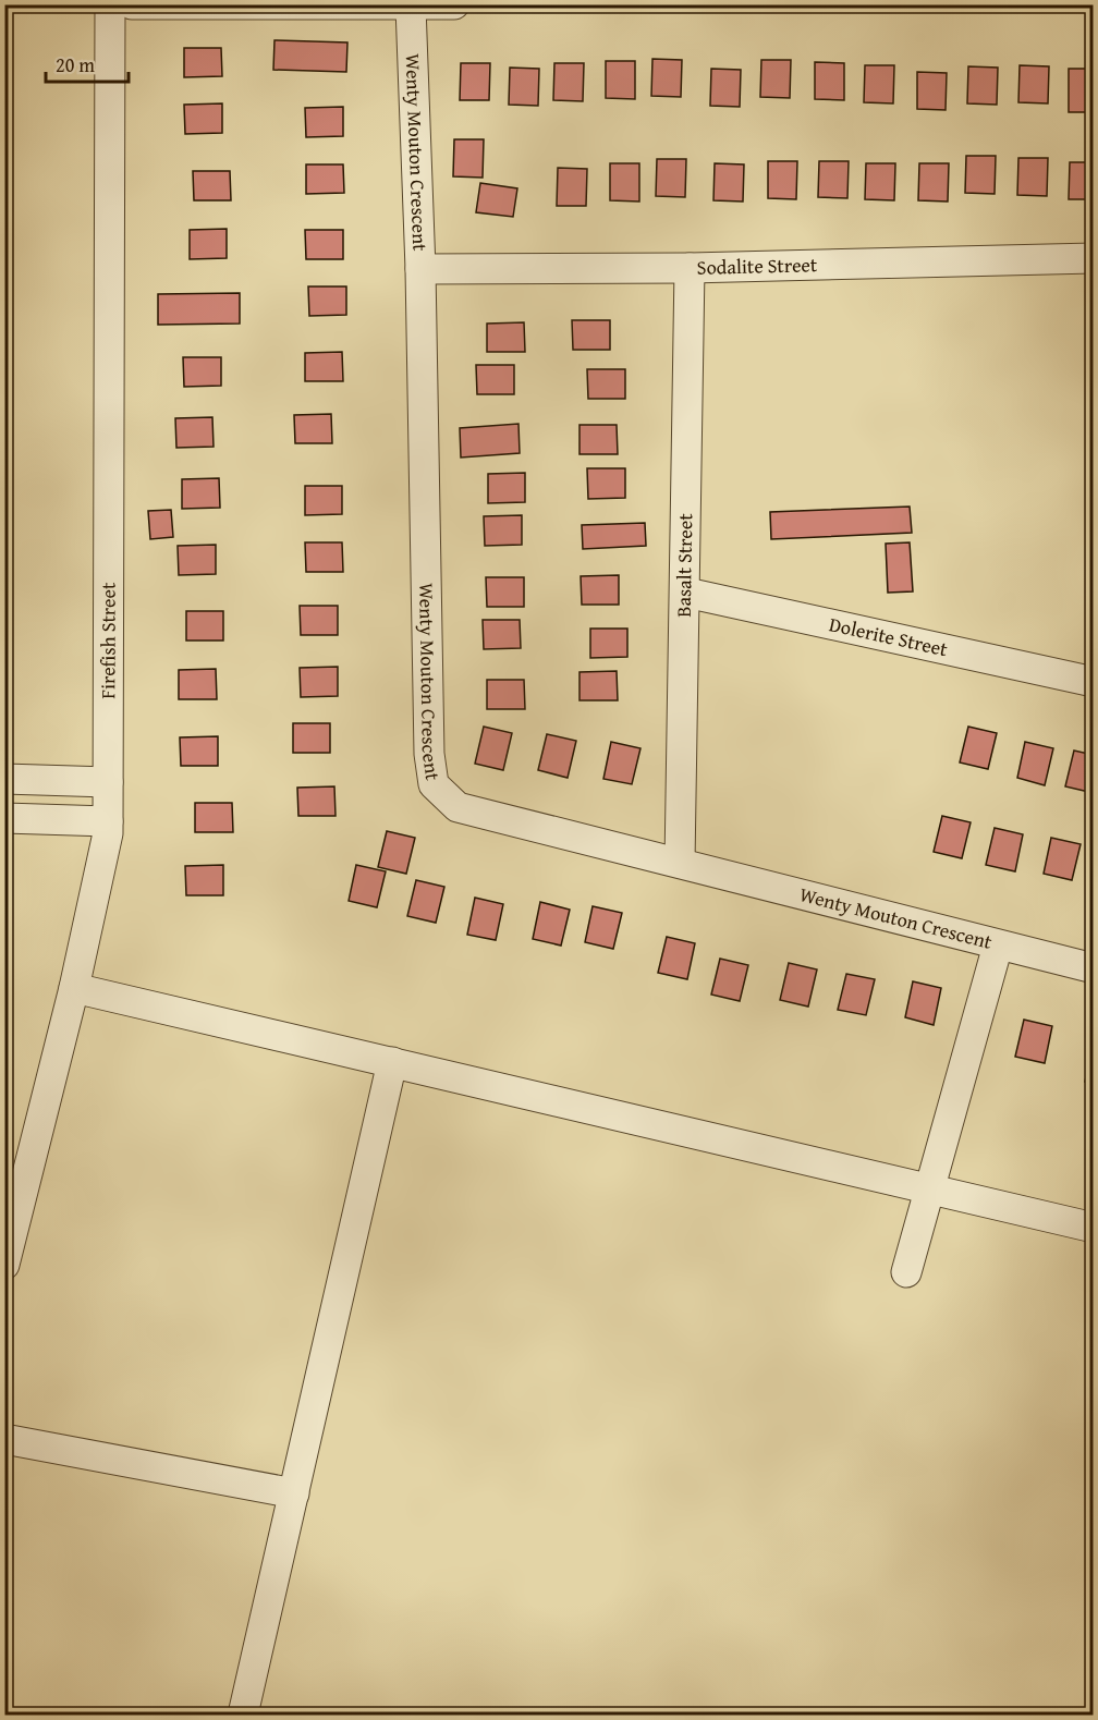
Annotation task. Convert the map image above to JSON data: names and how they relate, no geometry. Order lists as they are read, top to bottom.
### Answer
{
  "streets": {
    "street": [
      "Wenty Mouton Crescent",
      "Sodalite Street",
      "Basalt Street",
      "Dolerite Street",
      "Firefish Street"
    ]
  },
  "crossings": [
    ["Wenty Mouton Crescent", "Sodalite Street"],
    ["Wenty Mouton Crescent", "Basalt Street"],
    ["Sodalite Street", "Basalt Street"],
    ["Basalt Street", "Dolerite Street"]
  ],
  "scale_bar": "20 m"
}
